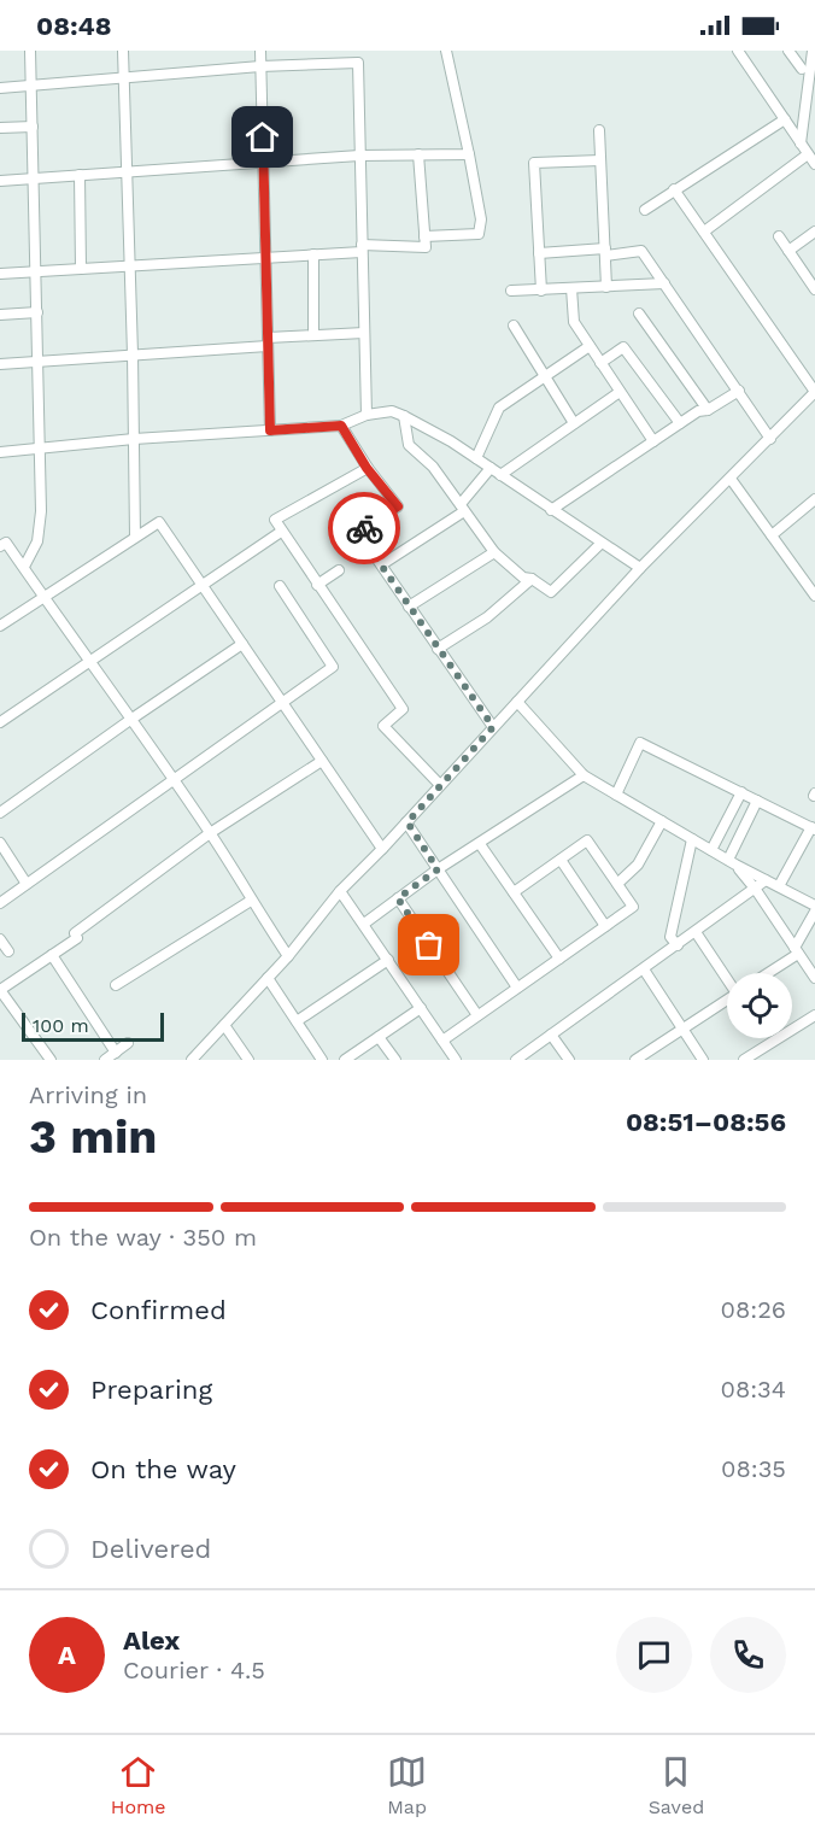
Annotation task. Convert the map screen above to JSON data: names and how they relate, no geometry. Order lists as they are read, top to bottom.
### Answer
{
  "scale_bar": "100 m",
  "page": {
    "status": "08:48",
    "scale": "100 m",
    "heading": ["3 min", "Arriving in", "08:51–08:56"],
    "panel": ["Alex", "Courier · 4.5"],
    "bar": "On the way · 350 m",
    "list": [
      ["Confirmed", "08:26"],
      ["Preparing", "08:34"],
      ["On the way", "08:35"],
      "Delivered"
    ],
    "round": "A",
    "tabs": ["Home", "Map", "Saved"]
  }
}
